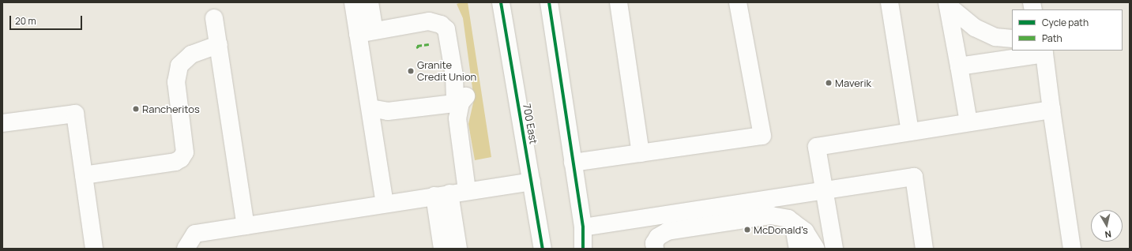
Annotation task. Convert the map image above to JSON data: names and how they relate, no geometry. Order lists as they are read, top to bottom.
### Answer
{
  "streets": {
    "main road": ["700 East"]
  },
  "places": [
    "Granite Credit Union",
    "Maverik",
    "Rancheritos",
    "McDonald's"
  ],
  "legend": ["Cycle path", "Path"],
  "scale_bar": "20 m",
  "north": "bottom"
}
